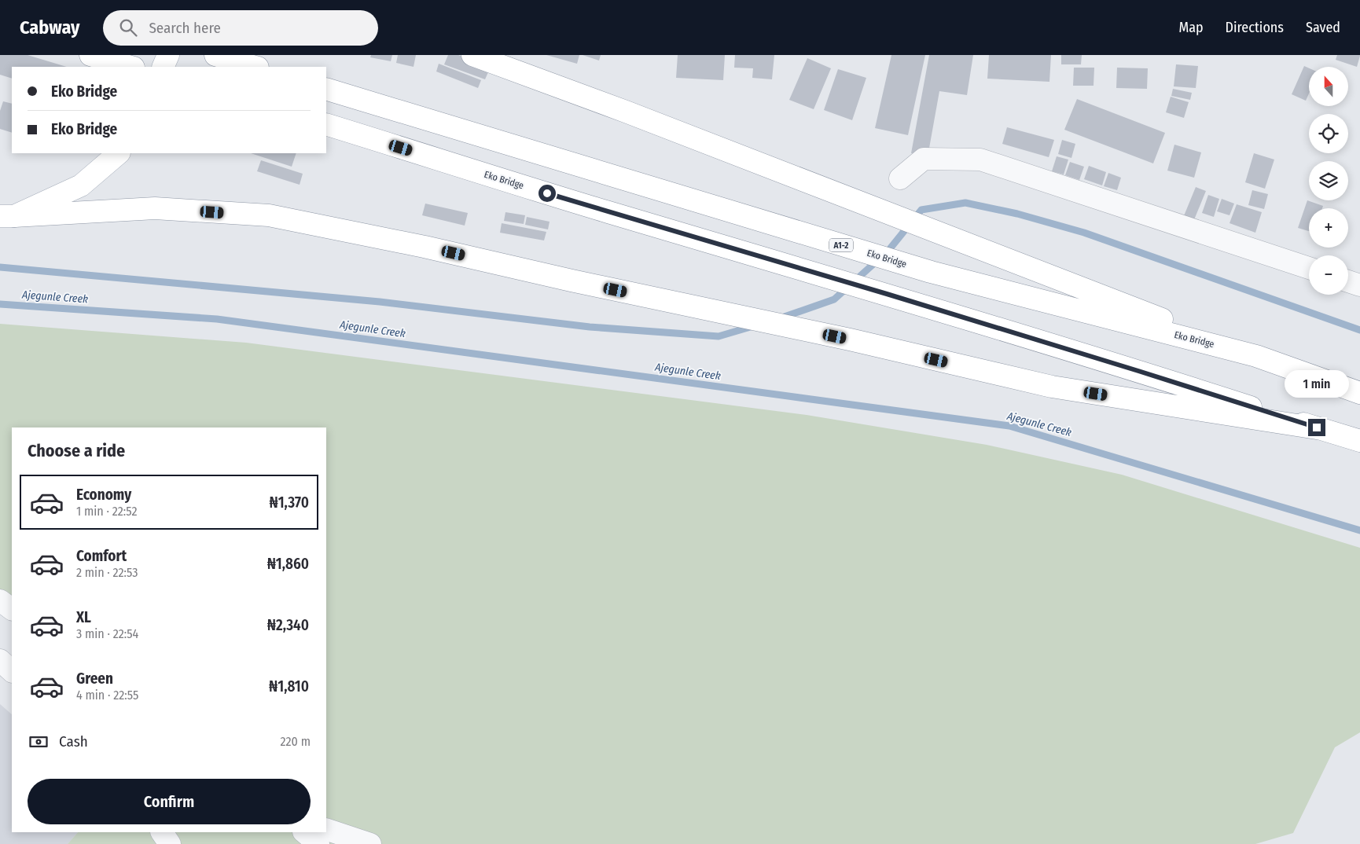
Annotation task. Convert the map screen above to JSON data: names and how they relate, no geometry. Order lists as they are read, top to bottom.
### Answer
{
  "streets": {
    "main road": ["Eko Bridge", "A1-2"]
  },
  "water": ["Ajegunle Creek"],
  "north": "top",
  "page": {
    "header": "Cabway",
    "search": "Search here",
    "nav": ["Map", "Directions", "Saved"],
    "map_buttons": ["+", "−"],
    "banner": ["Eko Bridge", "Eko Bridge"],
    "bubble": "1 min",
    "heading": "Choose a ride",
    "list": [
      {
        "name": "Economy",
        "note": "1 min · 22:52",
        "value": "₦1,370"
      },
      {
        "name": "Comfort",
        "note": "2 min · 22:53",
        "value": "₦1,860"
      },
      {
        "name": "XL",
        "note": "3 min · 22:54",
        "value": "₦2,340"
      },
      {
        "name": "Green",
        "note": "4 min · 22:55",
        "value": "₦1,810"
      }
    ],
    "pay": ["Cash", "220 m"],
    "buttons": "Confirm"
  }
}
